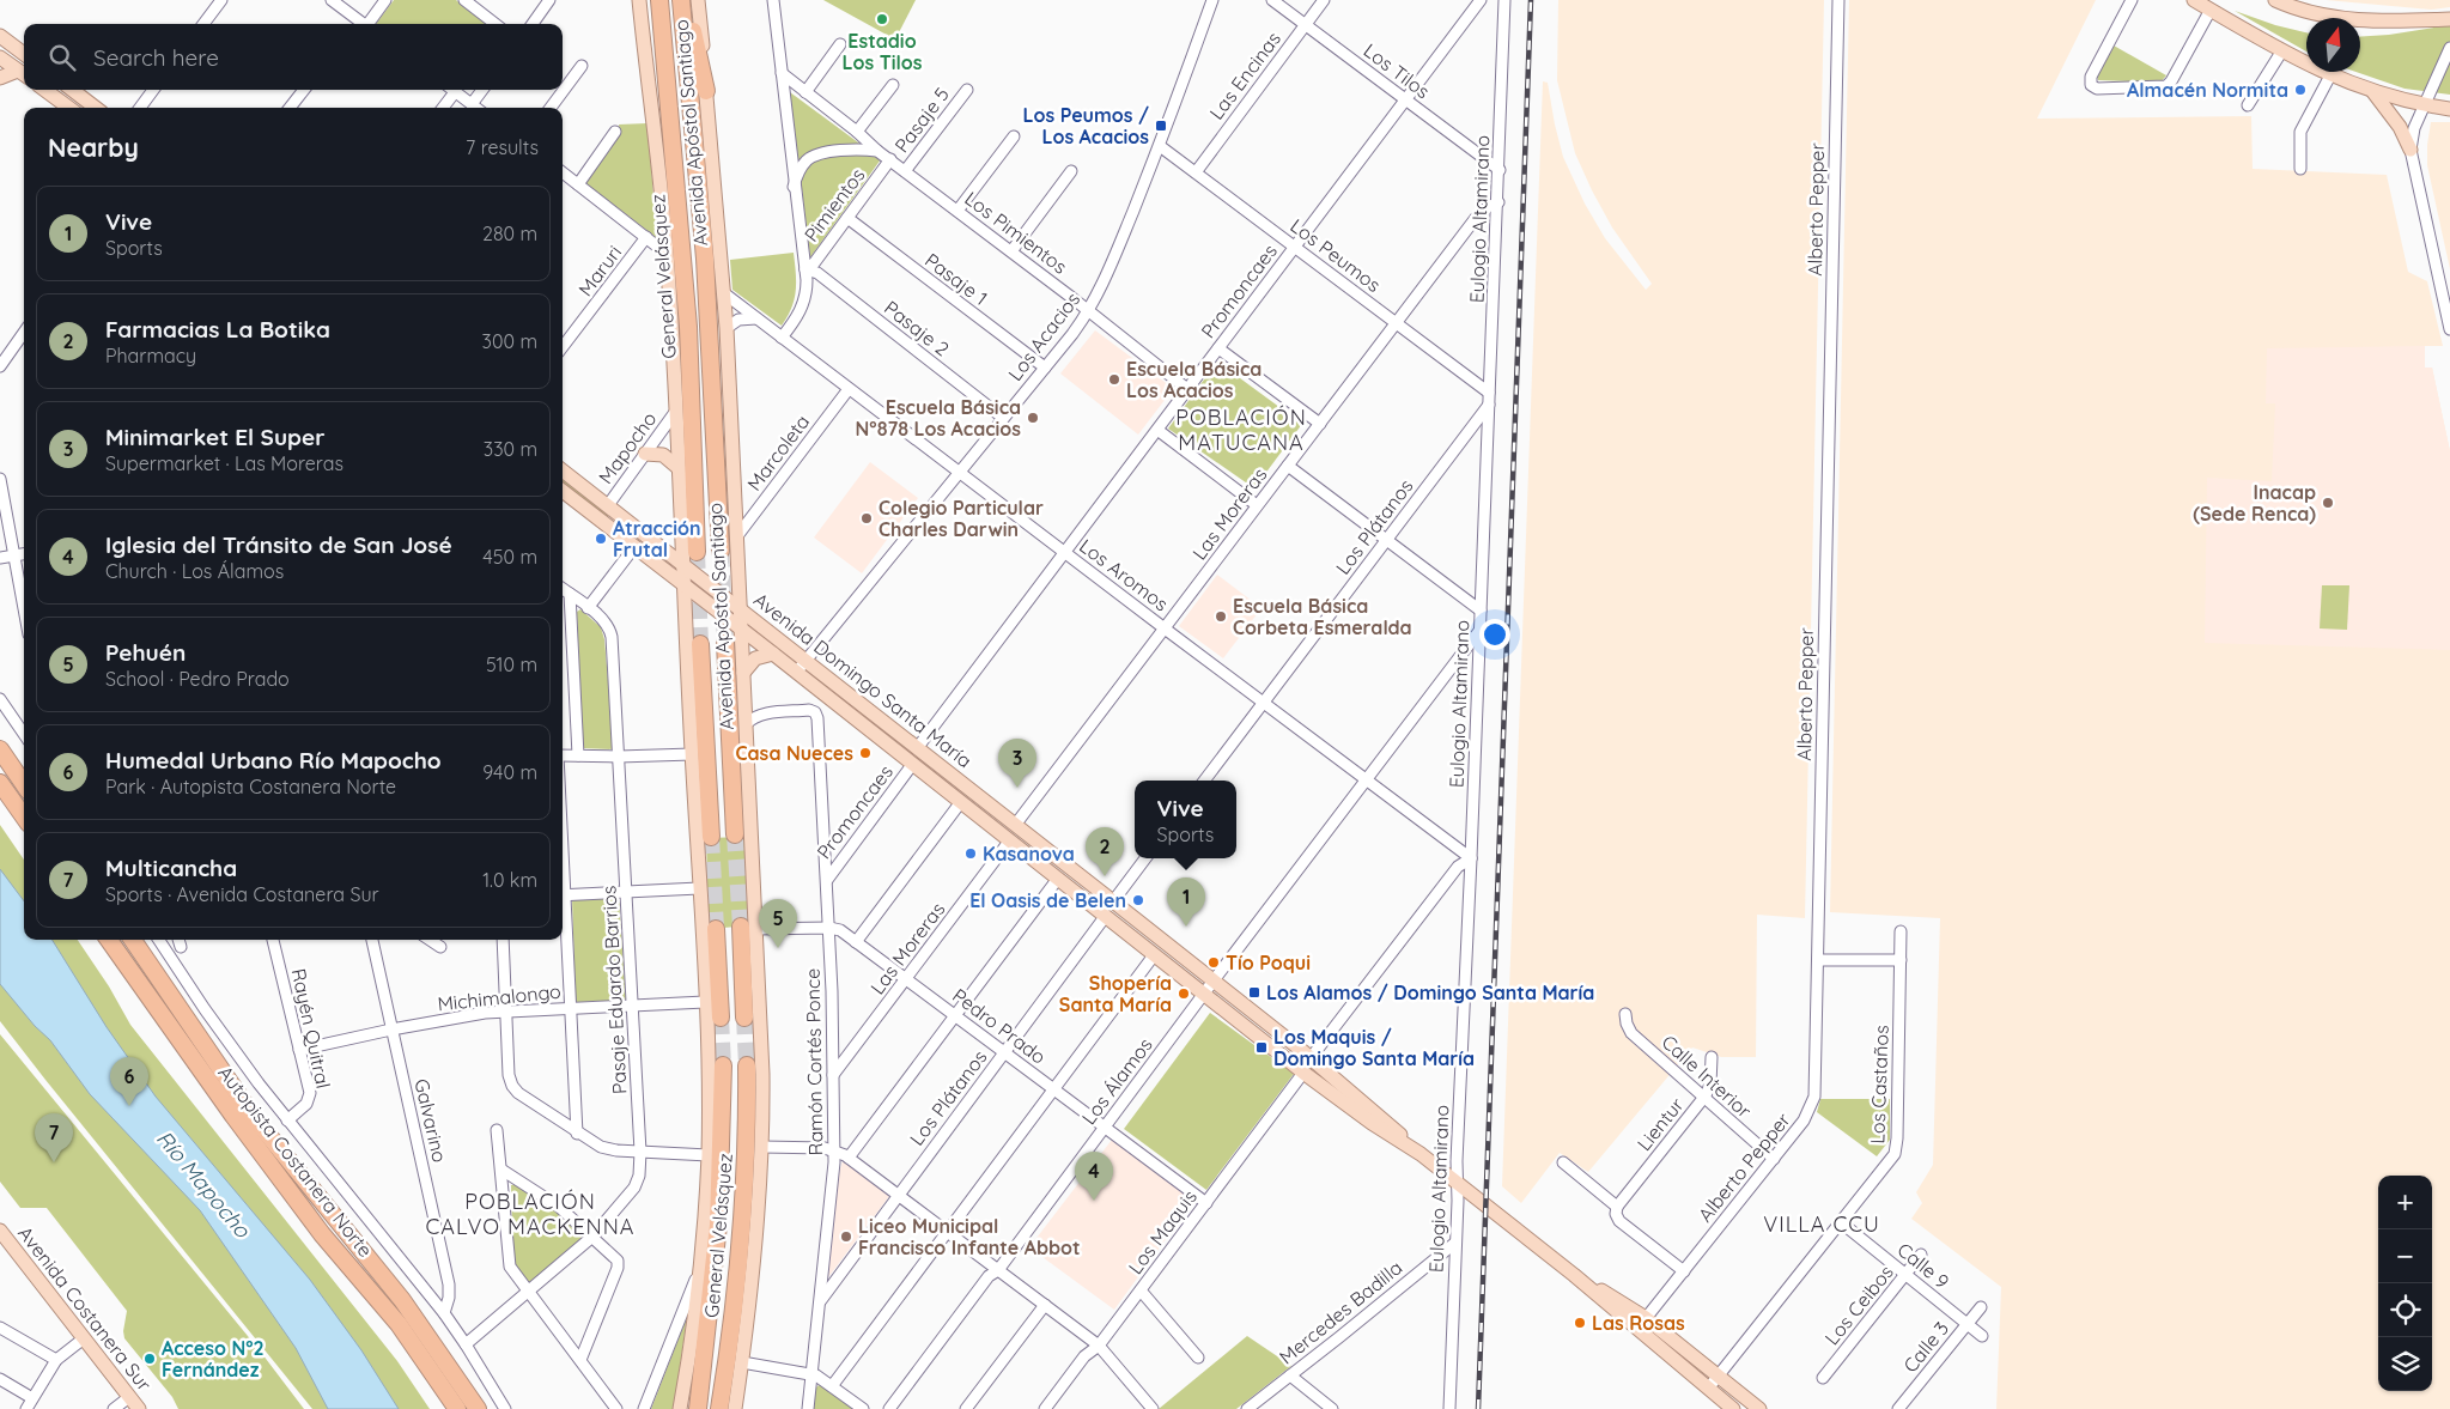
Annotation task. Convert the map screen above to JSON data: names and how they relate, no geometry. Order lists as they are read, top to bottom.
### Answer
{
  "streets": {
    "highway": ["General Velásquez", "Autopista Costanera Norte"],
    "main road": ["Avenida Apóstol Santiago", "Avenida Domingo Santa María", "Avenida Costanera Sur"],
    "street": [
      "Los Tilos",
      "Las Encinas",
      "Pasaje 5",
      "Pimientos",
      "Alberto Pepper",
      "Eulogio Altamirano",
      "Los Pimientos",
      "Los Peumos",
      "Maruri",
      "Pasaje 1",
      "Promoncaes",
      "Pasaje 2",
      "Los Acacios",
      "Mapocho",
      "Marcoleta",
      "Las Moreras",
      "Los Plátanos",
      "Los Aromos",
      "Pasaje Eduardo Barrios",
      "Michimalongo",
      "Pedro Prado",
      "Rayén Quitral",
      "Ramón Cortés Ponce",
      "Calle Interior",
      "Los Álamos",
      "Los Castaños",
      "Galvarino",
      "Lientur",
      "Los Maquis",
      "Calle 9",
      "Los Ceibos",
      "Mercedes Badilla",
      "Calle 3"
    ]
  },
  "crossings": [
    ["Los Tilos", "Las Encinas"],
    ["Los Tilos", "Eulogio Altamirano"],
    ["Los Tilos", "Promoncaes"],
    ["Las Encinas", "Los Peumos"],
    ["Pasaje 5", "Los Pimientos"],
    ["Avenida Apóstol Santiago", "Mapocho"],
    ["Avenida Apóstol Santiago", "Marcoleta"],
    ["Avenida Apóstol Santiago", "Los Aromos"],
    ["Avenida Apóstol Santiago", "Avenida Domingo Santa María"],
    ["Avenida Apóstol Santiago", "Michimalongo"],
    ["Avenida Apóstol Santiago", "Pedro Prado"],
    ["Avenida Apóstol Santiago", "Ramón Cortés Ponce"],
    ["Pimientos", "Los Pimientos"],
    ["Pimientos", "Pasaje 1"],
    ["Pimientos", "Pasaje 2"],
    ["Alberto Pepper", "Avenida Domingo Santa María"],
    ["Alberto Pepper", "Calle Interior"],
    ["Eulogio Altamirano", "Los Peumos"],
    ["Eulogio Altamirano", "Las Moreras"],
    ["Eulogio Altamirano", "Los Plátanos"],
    ["Eulogio Altamirano", "Los Aromos"],
    ["Eulogio Altamirano", "Avenida Domingo Santa María"],
    ["Eulogio Altamirano", "Los Álamos"],
    ["Eulogio Altamirano", "Mercedes Badilla"],
    ["Los Pimientos", "Promoncaes"],
    ["Los Pimientos", "Los Acacios"],
    ["Los Peumos", "Promoncaes"],
    ["Los Peumos", "Los Acacios"],
    ["Los Peumos", "Las Moreras"],
    ["Los Peumos", "Los Plátanos"],
    ["Pasaje 1", "Los Acacios"],
    ["Promoncaes", "Los Aromos"],
    ["Promoncaes", "Avenida Domingo Santa María"],
    ["Promoncaes", "Ramón Cortés Ponce"],
    ["Pasaje 2", "Los Acacios"],
    ["Los Acacios", "Los Aromos"],
    ["Los Acacios", "Avenida Domingo Santa María"],
    ["Mapocho", "Avenida Domingo Santa María"],
    ["Marcoleta", "Los Aromos"],
    ["Las Moreras", "Los Aromos"],
    ["Las Moreras", "Avenida Domingo Santa María"],
    ["Las Moreras", "Pedro Prado"],
    ["Las Moreras", "Ramón Cortés Ponce"],
    ["Los Plátanos", "Los Aromos"],
    ["Los Plátanos", "Avenida Domingo Santa María"],
    ["Los Plátanos", "Pedro Prado"],
    ["Los Plátanos", "Ramón Cortés Ponce"],
    ["Los Aromos", "Los Álamos"],
    ["Avenida Domingo Santa María", "Los Álamos"],
    ["Avenida Domingo Santa María", "Los Castaños"],
    ["Avenida Domingo Santa María", "Los Maquis"],
    ["Pasaje Eduardo Barrios", "Michimalongo"],
    ["Michimalongo", "Rayén Quitral"],
    ["Michimalongo", "Galvarino"],
    ["Pedro Prado", "Ramón Cortés Ponce"],
    ["Pedro Prado", "Los Álamos"],
    ["Pedro Prado", "Los Maquis"],
    ["Calle Interior", "Lientur"],
    ["Los Castaños", "Calle 9"],
    ["Calle 9", "Los Ceibos"],
    ["Calle 9", "Calle 3"]
  ],
  "districts": ["POBLACIÓN MATUCANA", "POBLACIÓN CALVO MACKENNA", "VILLA CCU"],
  "water": ["Río Mapocho"],
  "places": {
    "other": [
      "Estadio Los Tilos",
      "Almacén Normita",
      "Escuela Básica Los Acacios",
      "Escuela Básica N°878 Los Acacios",
      "Inacap (Sede Renca)",
      "Colegio Particular Charles Darwin",
      "Atracción Frutal",
      "Escuela Básica Corbeta Esmeralda",
      "Casa Nueces",
      "Kasanova",
      "El Oasis de Belen",
      "Tío Poqui",
      "Shopería Santa María",
      "Liceo Municipal Francisco Infante Abbot",
      "Las Rosas",
      "Acceso N°2 Fernández"
    ],
    "transit": ["Los Peumos / Los Acacios", "Los Alamos / Domingo Santa María", "Los Maquis / Domingo Santa María"]
  },
  "north": "top",
  "page": {
    "search": "Search here",
    "heading": ["Nearby", "7 results"],
    "list": [
      {
        "mark": "1",
        "name": "Vive",
        "note": "Sports",
        "value": "280 m"
      },
      {
        "mark": "2",
        "name": "Farmacias La Botika",
        "note": "Pharmacy",
        "value": "300 m"
      },
      {
        "mark": "3",
        "name": "Minimarket El Super",
        "note": "Supermarket · Las Moreras",
        "value": "330 m"
      },
      {
        "mark": "4",
        "name": "Iglesia del Tránsito de San José",
        "note": "Church · Los Álamos",
        "value": "450 m"
      },
      {
        "mark": "5",
        "name": "Pehuén",
        "note": "School · Pedro Prado",
        "value": "510 m"
      },
      {
        "mark": "6",
        "name": "Humedal Urbano Río Mapocho",
        "note": "Park · Autopista Costanera Norte",
        "value": "940 m"
      },
      {
        "mark": "7",
        "name": "Multicancha",
        "note": "Sports · Avenida Costanera Sur",
        "value": "1.0 km"
      }
    ],
    "pins": [
      "3",
      "2",
      "1",
      "5",
      "6",
      "7",
      "4"
    ],
    "popup": ["Vive", "Sports"],
    "map_buttons": ["+", "−"]
  }
}
